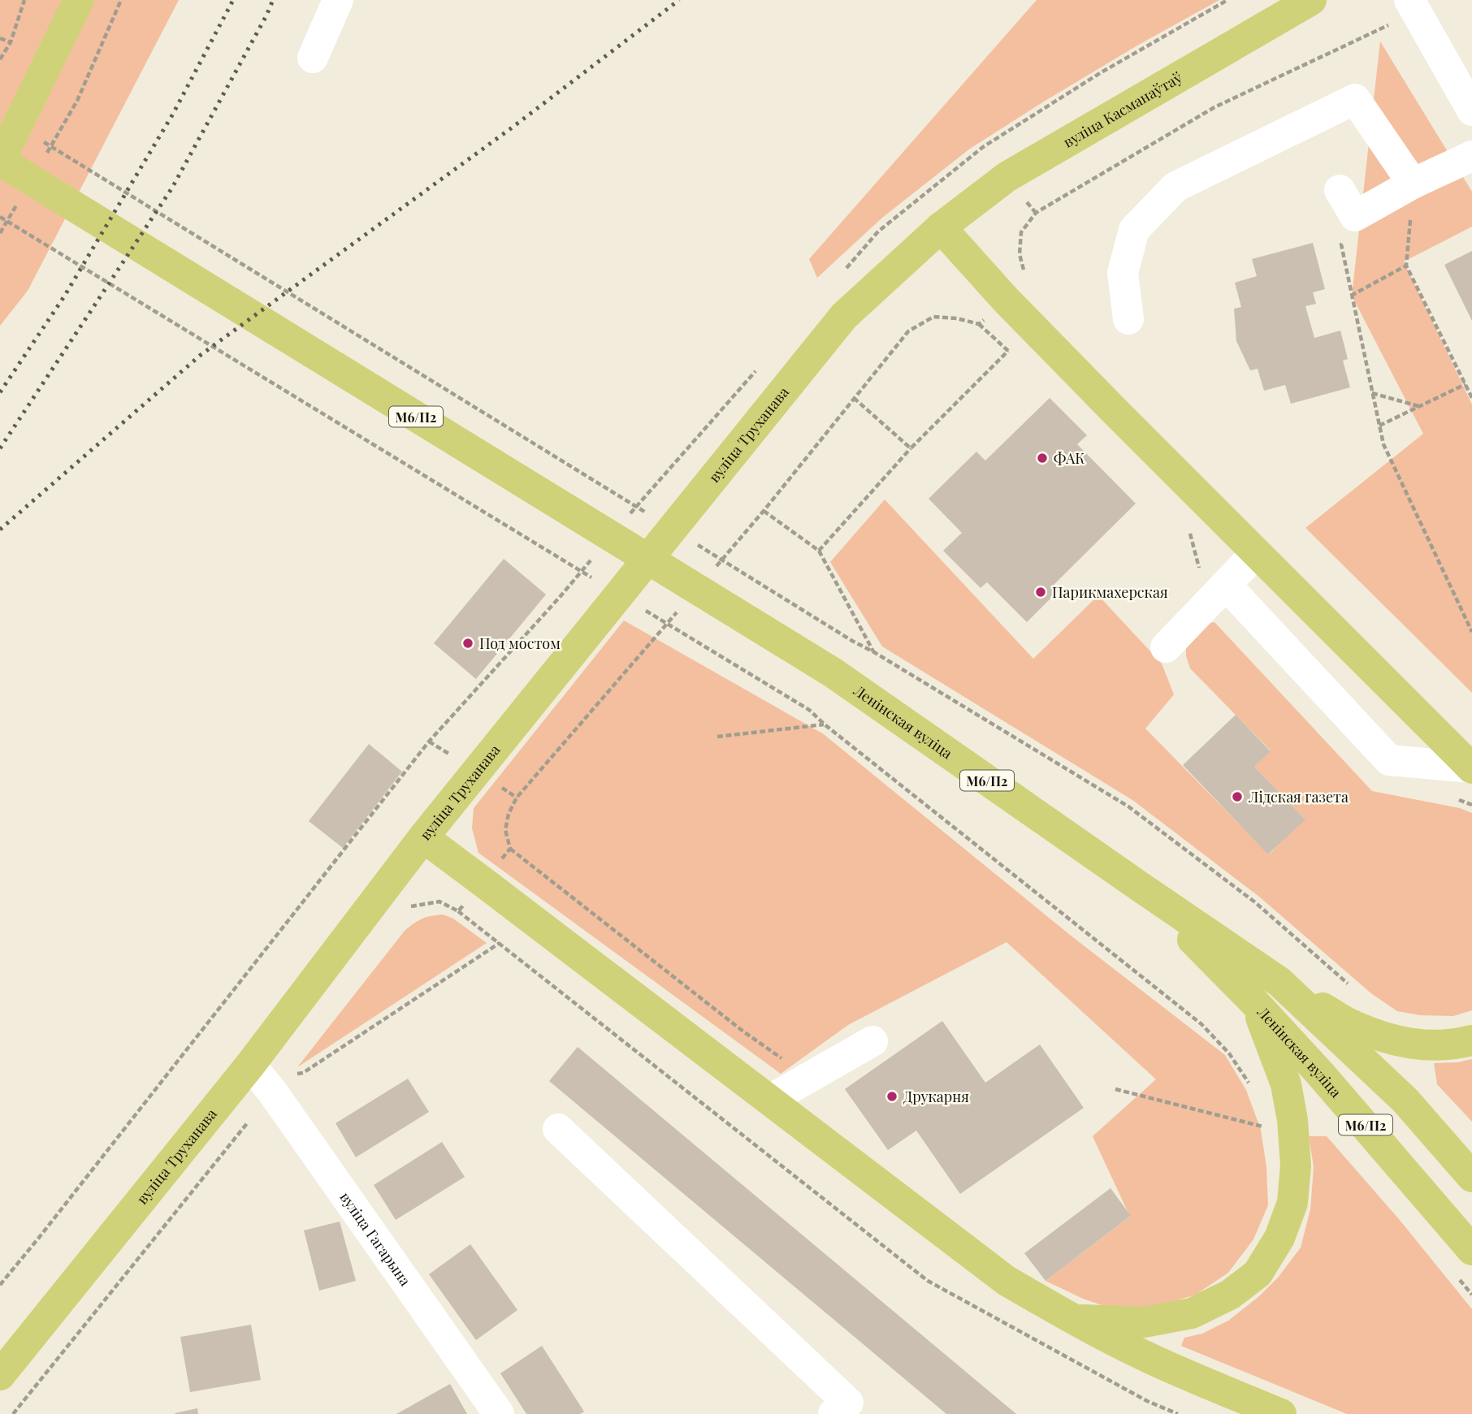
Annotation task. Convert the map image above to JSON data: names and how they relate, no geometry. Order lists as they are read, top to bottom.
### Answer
{
  "streets": {
    "main road": [
      "вуліца Касманаўтаў",
      "М6/П2",
      "вуліца Труханава",
      "Ленінская вуліца"
    ],
    "street": ["вуліца Гагарына"]
  },
  "crossings": [
    ["вуліца Касманаўтаў", "вуліца Труханава"],
    ["вуліца Труханава", "вуліца Гагарына"]
  ],
  "places": [
    "ФАК",
    "Парикмахерская",
    "Под мостом",
    "Лідская газета",
    "Друкарня"
  ]
}
